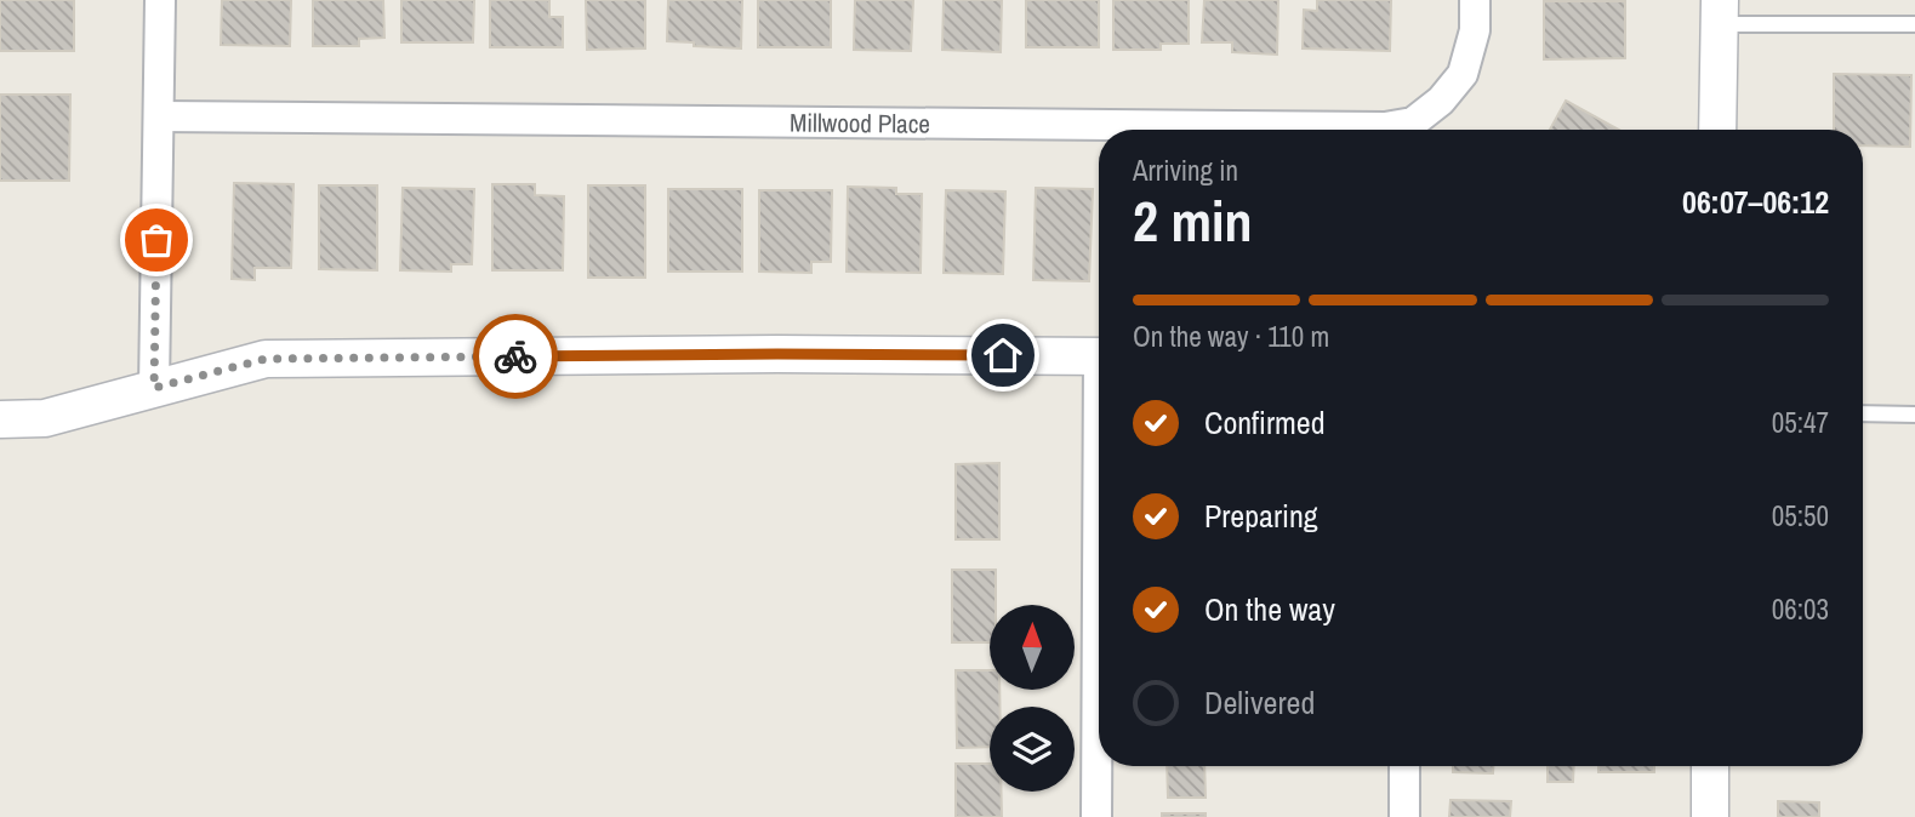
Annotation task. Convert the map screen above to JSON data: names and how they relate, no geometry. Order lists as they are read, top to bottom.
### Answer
{
  "streets": {
    "street": ["Millwood Place"]
  },
  "north": "top",
  "page": {
    "heading": ["2 min", "Arriving in", "06:07–06:12"],
    "bar": "On the way · 110 m",
    "list": [
      ["Confirmed", "05:47"],
      ["Preparing", "05:50"],
      ["On the way", "06:03"],
      "Delivered"
    ]
  }
}
